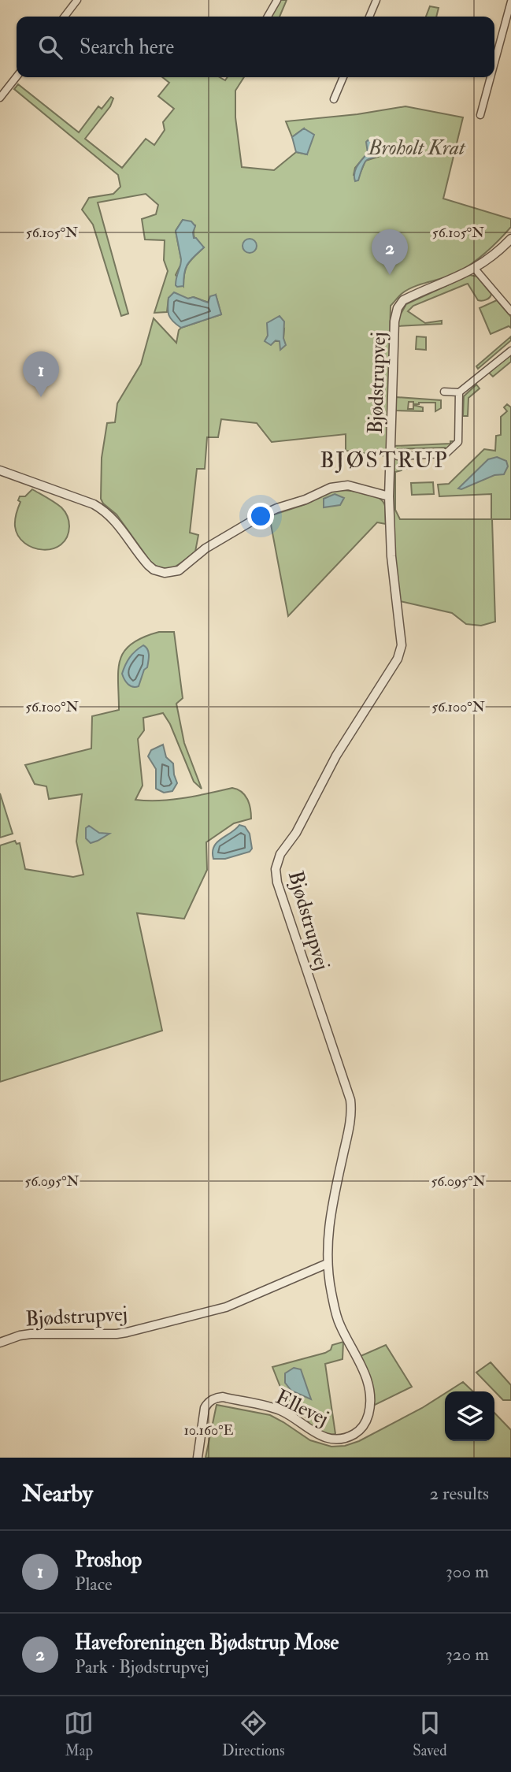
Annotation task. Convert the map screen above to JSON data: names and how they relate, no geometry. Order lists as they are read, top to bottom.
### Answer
{
  "streets": {
    "street": ["Bjødstrupvej", "Ellevej"]
  },
  "crossings": [
    ["Bjødstrupvej", "Ellevej"]
  ],
  "districts": ["BJØSTRUP"],
  "parks": ["Broholt Krat"],
  "page": {
    "search": "Search here",
    "pins": ["2", "1"],
    "heading": ["Nearby", "2 results"],
    "list": [
      {
        "mark": "1",
        "name": "Proshop",
        "note": "Place",
        "value": "300 m"
      },
      {
        "mark": "2",
        "name": "Haveforeningen Bjødstrup Mose",
        "note": "Park · Bjødstrupvej",
        "value": "320 m"
      }
    ],
    "nav": ["Map", "Directions", "Saved"]
  },
  "coordinates": [
    "56.105°N",
    "56.100°N",
    "56.095°N",
    "10.160°E"
  ]
}
